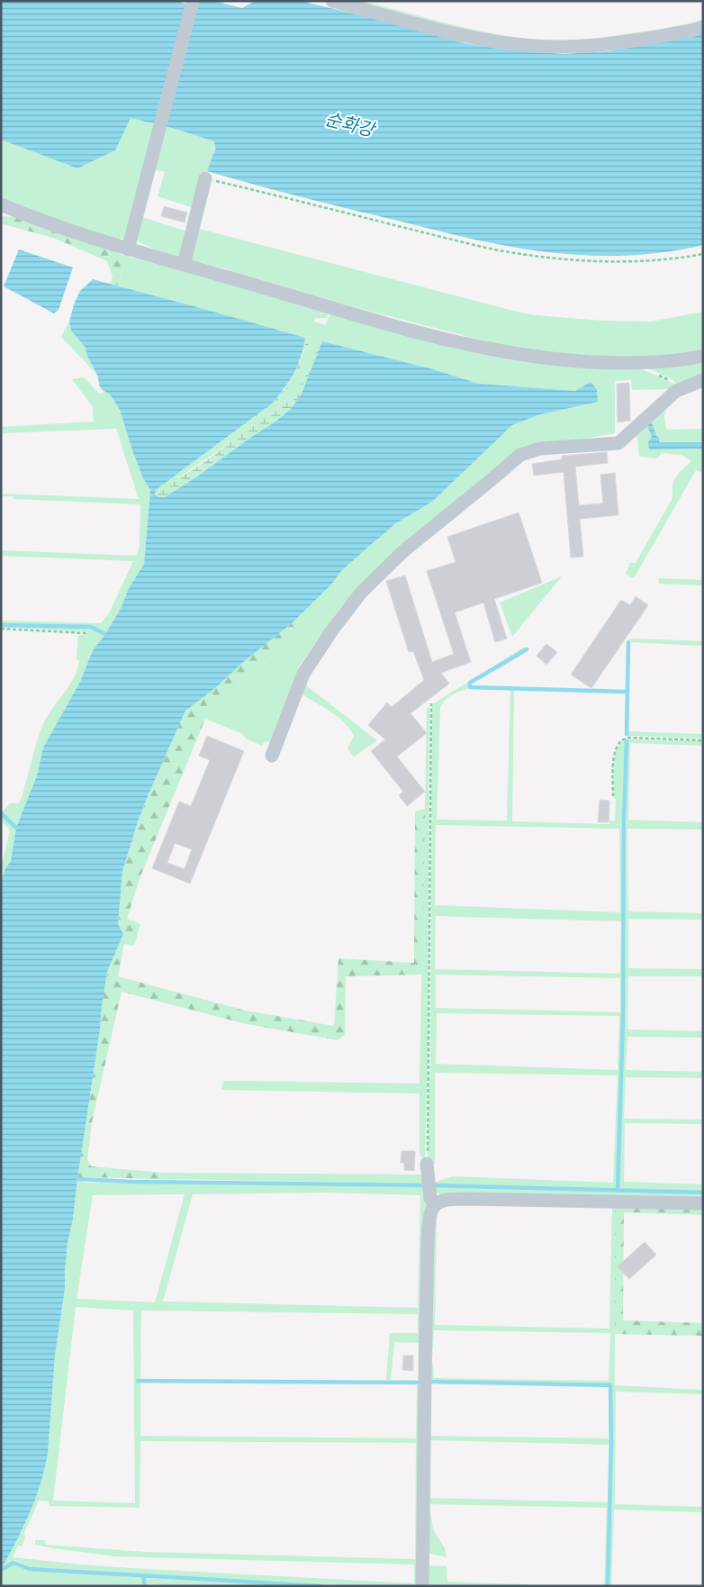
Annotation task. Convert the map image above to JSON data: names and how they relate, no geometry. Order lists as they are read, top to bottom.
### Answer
{
  "water": ["순화강"]
}
